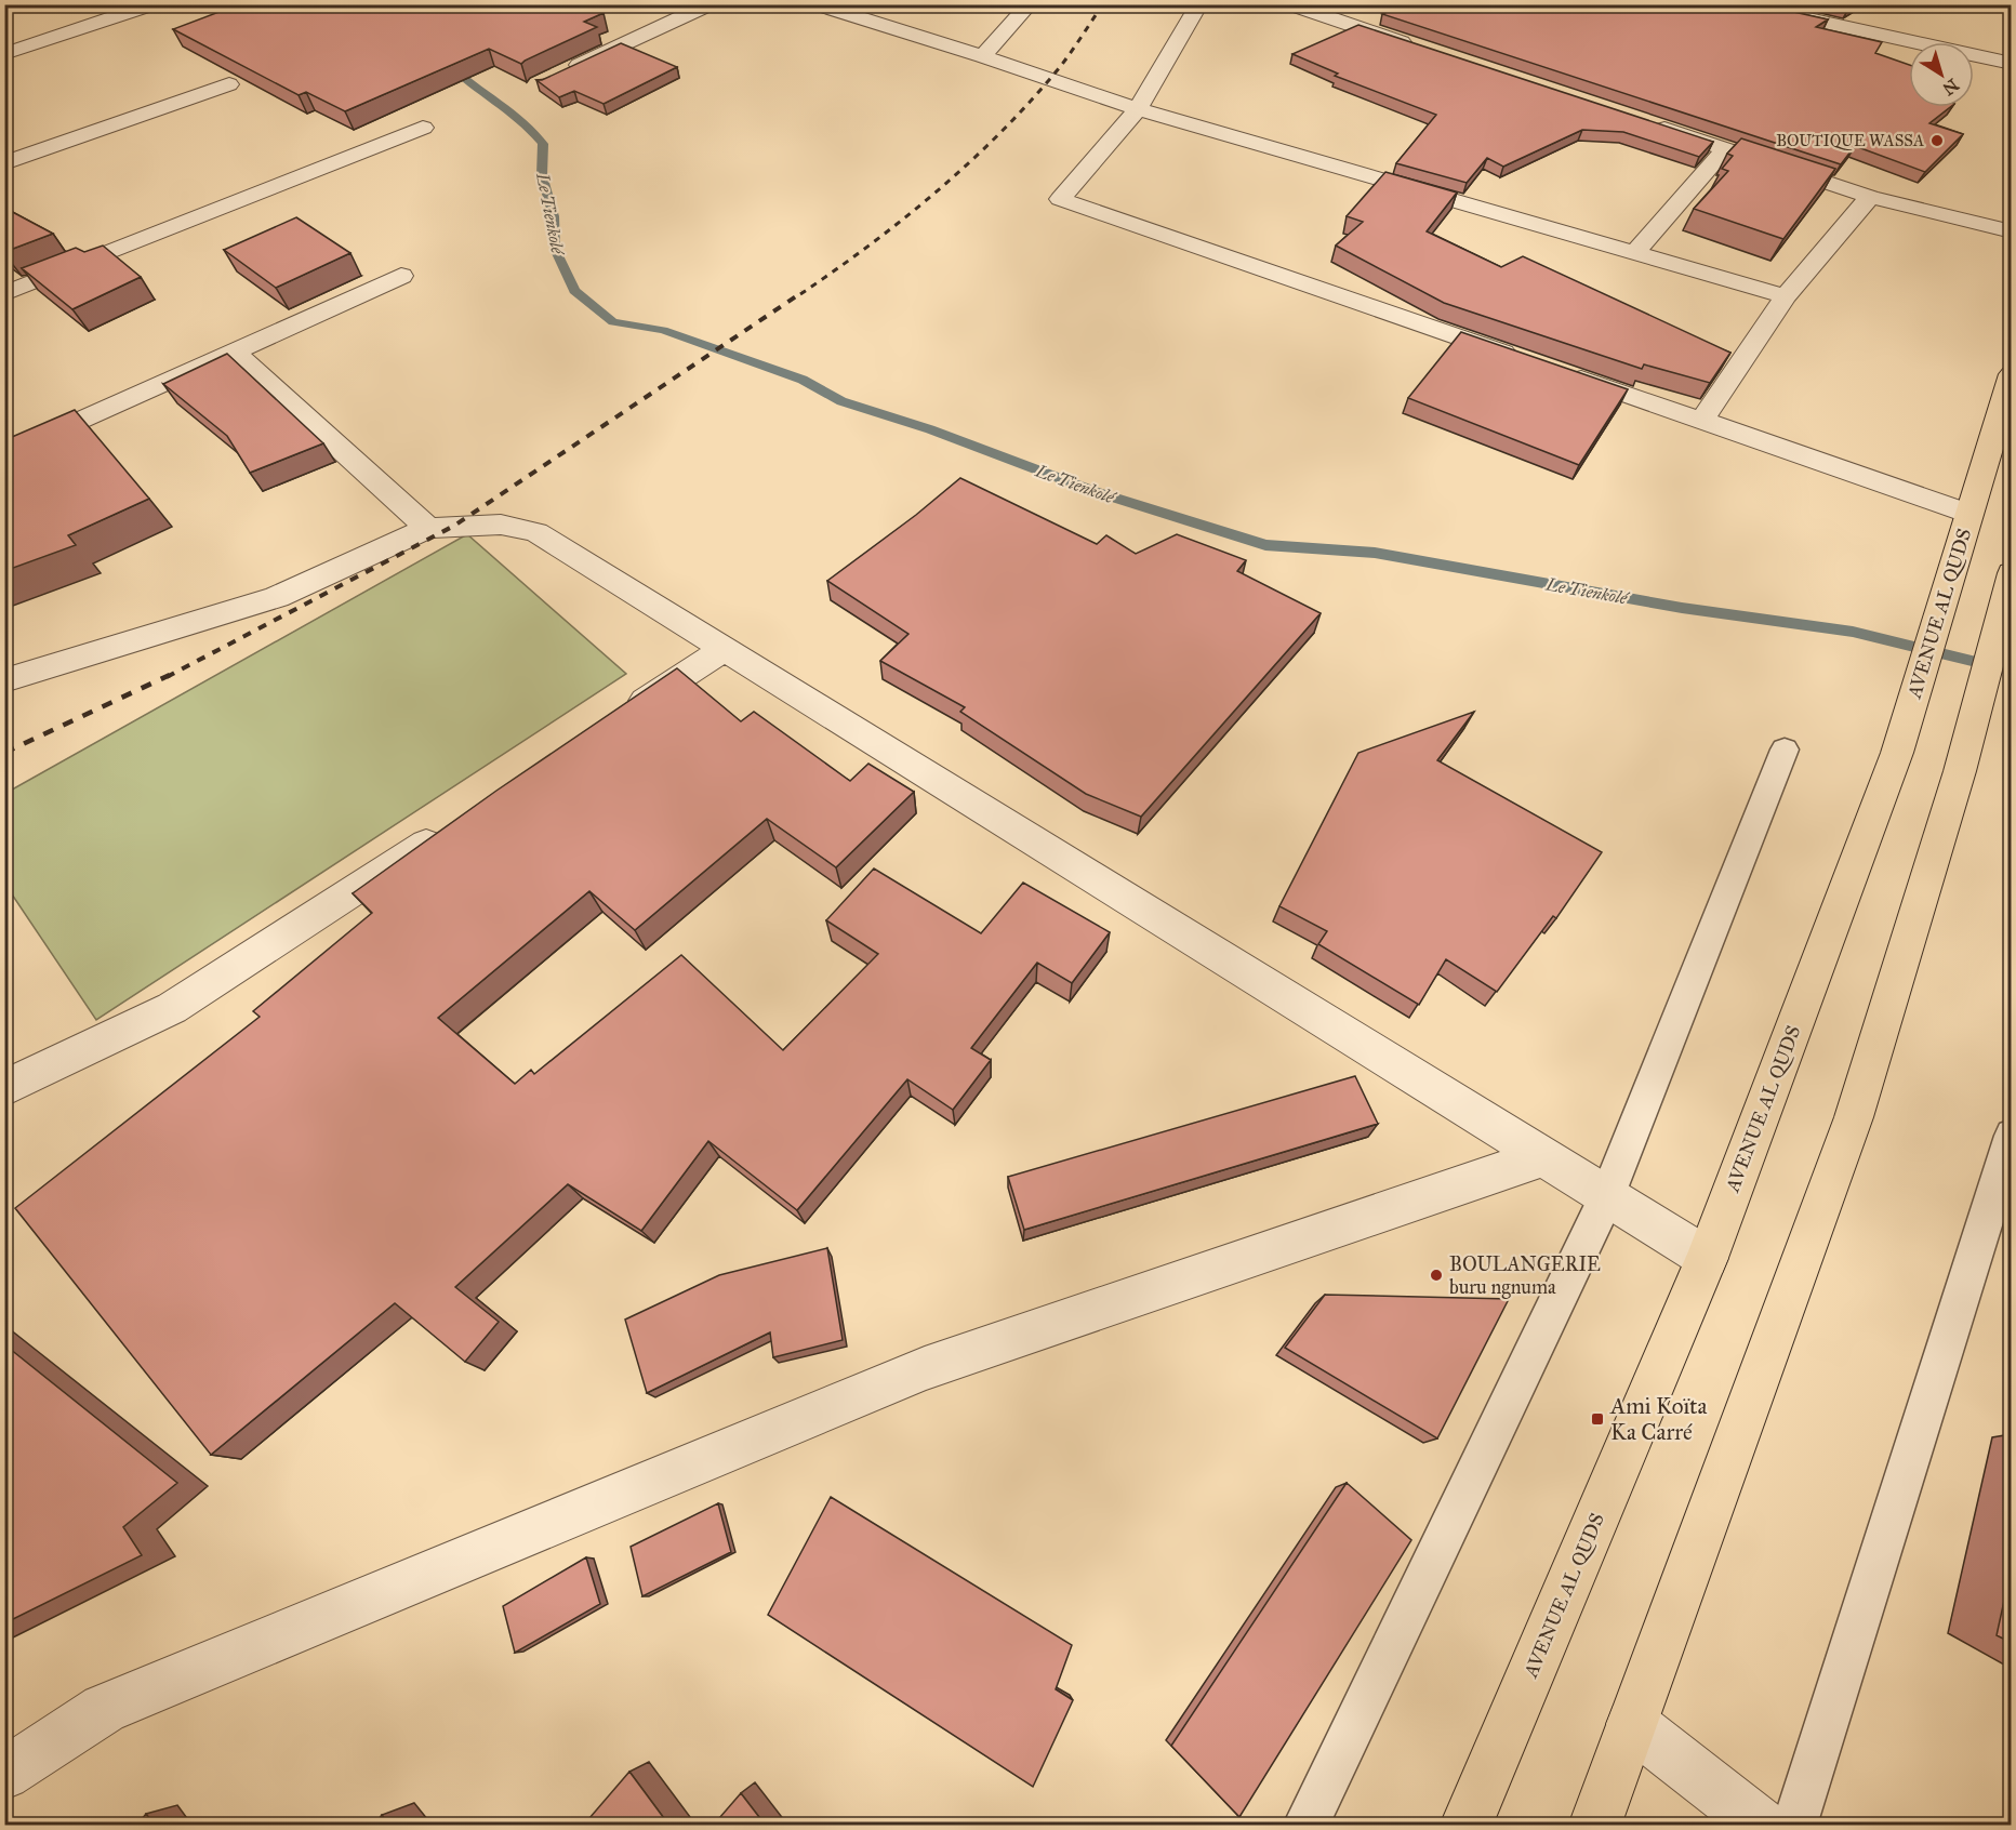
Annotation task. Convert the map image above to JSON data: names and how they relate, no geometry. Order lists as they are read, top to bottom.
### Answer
{
  "streets": {
    "main road": ["AVENUE AL QUDS"]
  },
  "water": ["Le Tienkolé"],
  "places": {
    "other": ["BOUTIQUE WASSA", "BOULANGERIE buru ngnuma"],
    "transit": ["Ami Koïta Ka Carré"]
  },
  "north": "bottom right"
}
